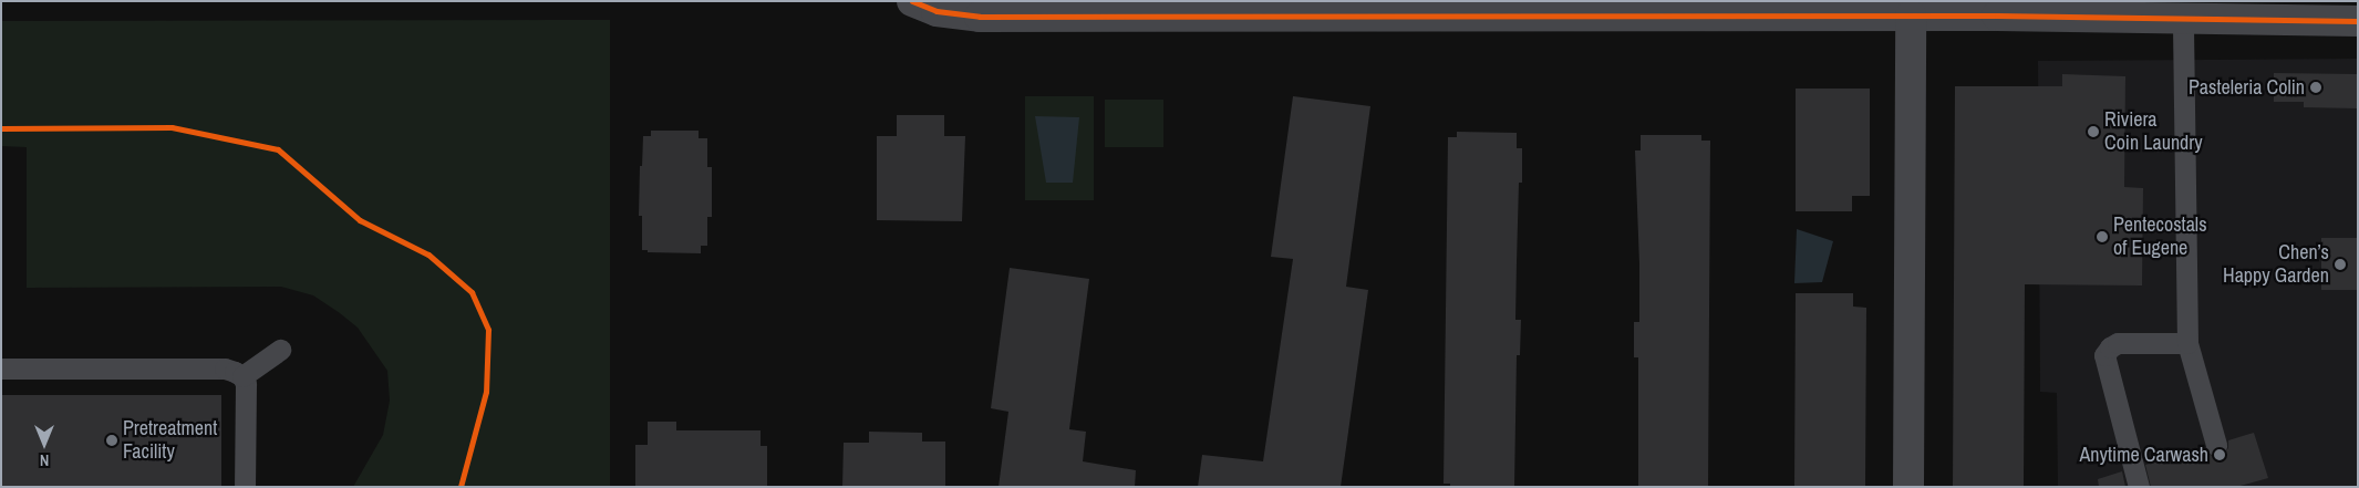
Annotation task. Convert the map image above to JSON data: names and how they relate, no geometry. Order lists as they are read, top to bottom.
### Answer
{
  "places": [
    "Pasteleria Colin",
    "Riviera Coin Laundry",
    "Pentecostals of Eugene",
    "Chen’s Happy Garden",
    "Pretreatment Facility",
    "Anytime Carwash"
  ],
  "north": "bottom"
}
